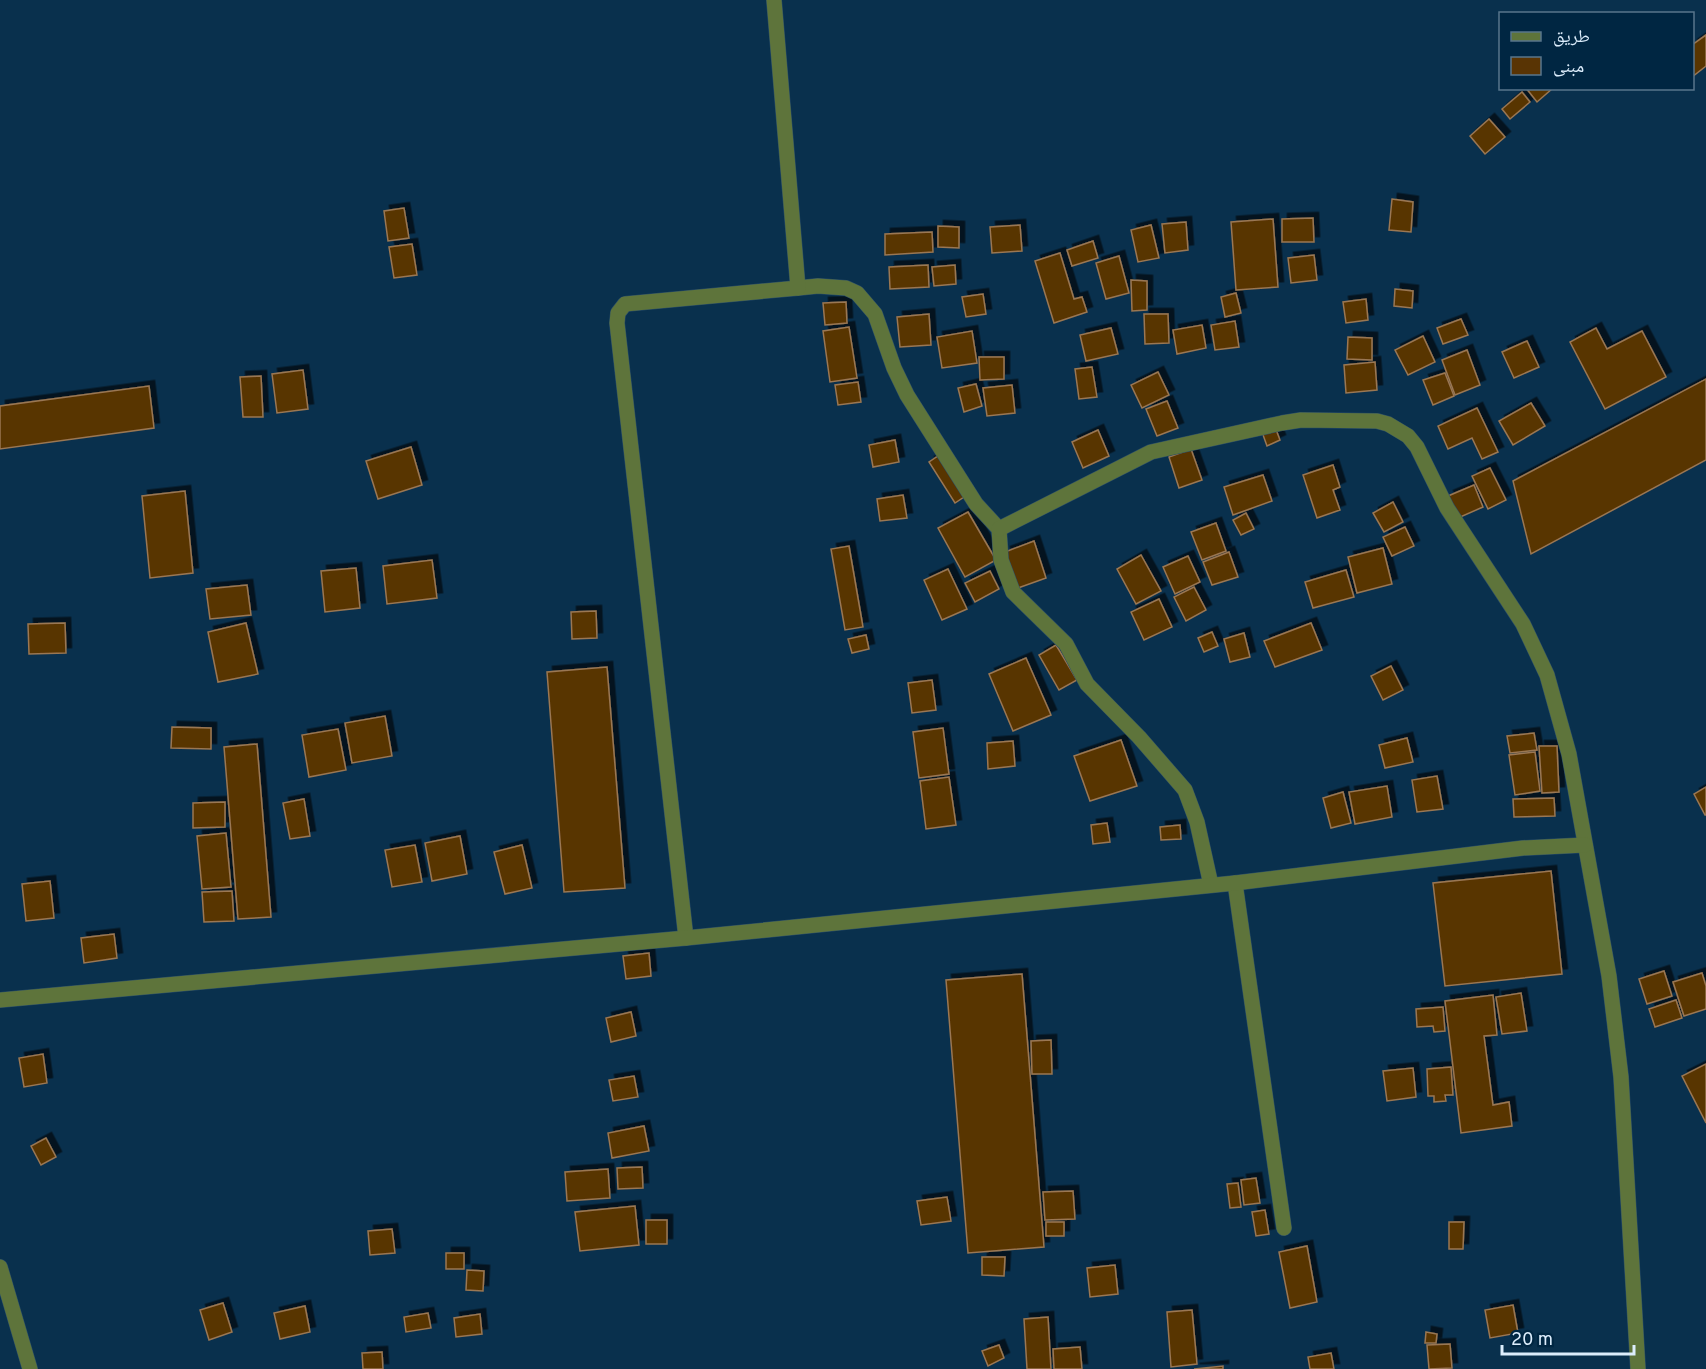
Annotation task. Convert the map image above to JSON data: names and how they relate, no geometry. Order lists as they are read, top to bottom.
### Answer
{
  "legend": ["طريق", "مبنى"],
  "scale_bar": "20 m"
}
